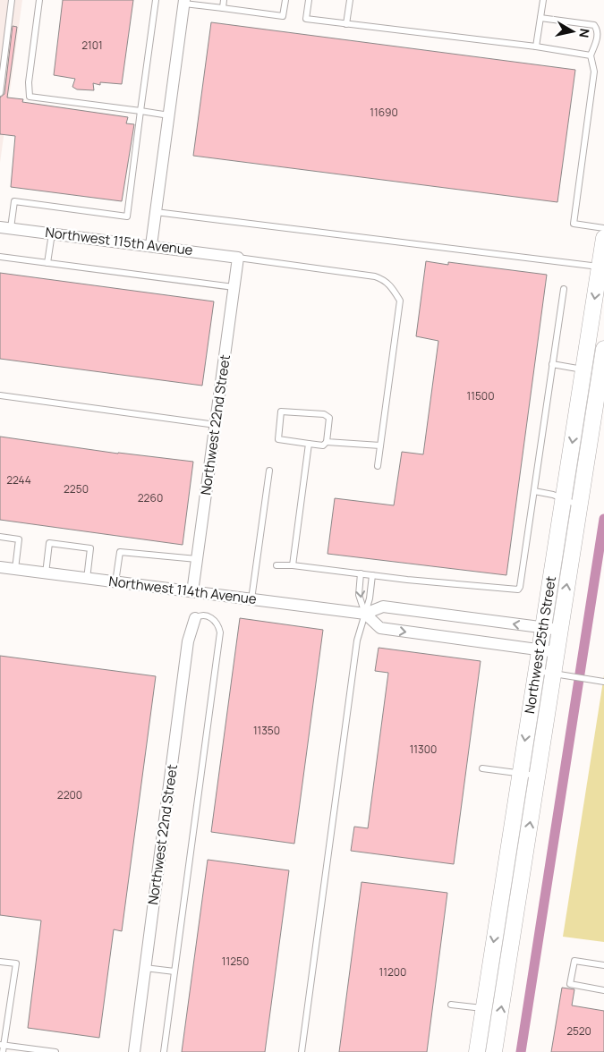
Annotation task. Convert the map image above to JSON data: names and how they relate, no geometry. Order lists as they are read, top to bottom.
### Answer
{
  "streets": {
    "main road": ["Northwest 25th Street"],
    "street": ["Northwest 115th Avenue", "Northwest 22nd Street", "Northwest 114th Avenue"]
  },
  "crossings": [
    ["Northwest 115th Avenue", "Northwest 22nd Street"],
    ["Northwest 22nd Street", "Northwest 114th Avenue"],
    ["Northwest 114th Avenue", "Northwest 25th Street"]
  ],
  "house_numbers": [
    "2101",
    "11690",
    "11500",
    "2244",
    "2250",
    "2260",
    "11350",
    "11300",
    "2200",
    "11250",
    "11200",
    "2520"
  ],
  "north": "right"
}
